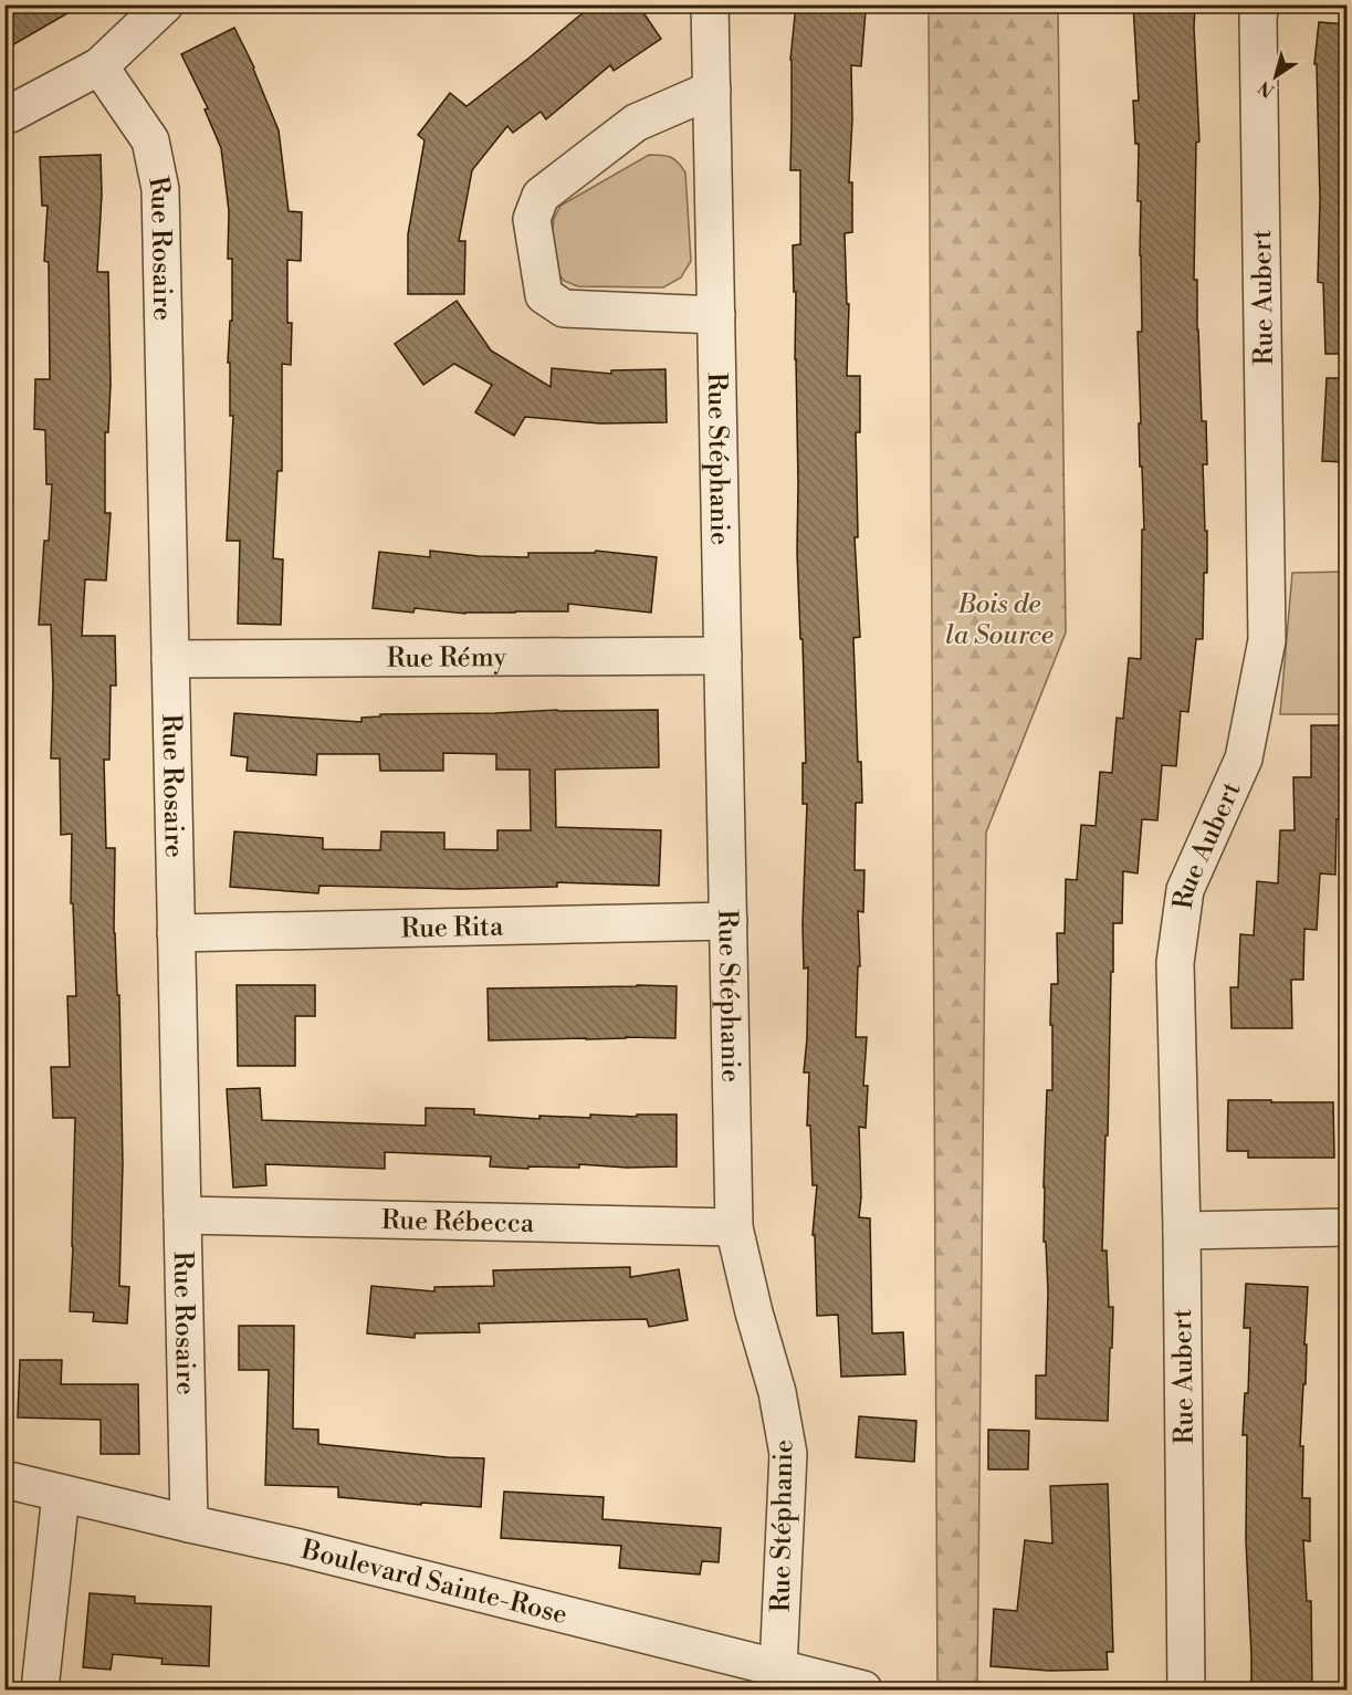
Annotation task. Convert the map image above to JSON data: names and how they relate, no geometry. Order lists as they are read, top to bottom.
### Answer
{
  "streets": {
    "street": [
      "Rue Rosaire",
      "Rue Aubert",
      "Rue Stéphanie",
      "Rue Rémy",
      "Rue Rita",
      "Rue Rébecca",
      "Boulevard Sainte-Rose"
    ]
  },
  "crossings": [
    ["Rue Rosaire", "Rue Rémy"],
    ["Rue Rosaire", "Rue Rita"],
    ["Rue Rosaire", "Rue Rébecca"],
    ["Rue Rosaire", "Boulevard Sainte-Rose"],
    ["Rue Stéphanie", "Rue Rémy"],
    ["Rue Stéphanie", "Rue Rita"],
    ["Rue Stéphanie", "Rue Rébecca"],
    ["Rue Stéphanie", "Boulevard Sainte-Rose"]
  ],
  "parks": ["Bois de la Source"],
  "north": "bottom left"
}
